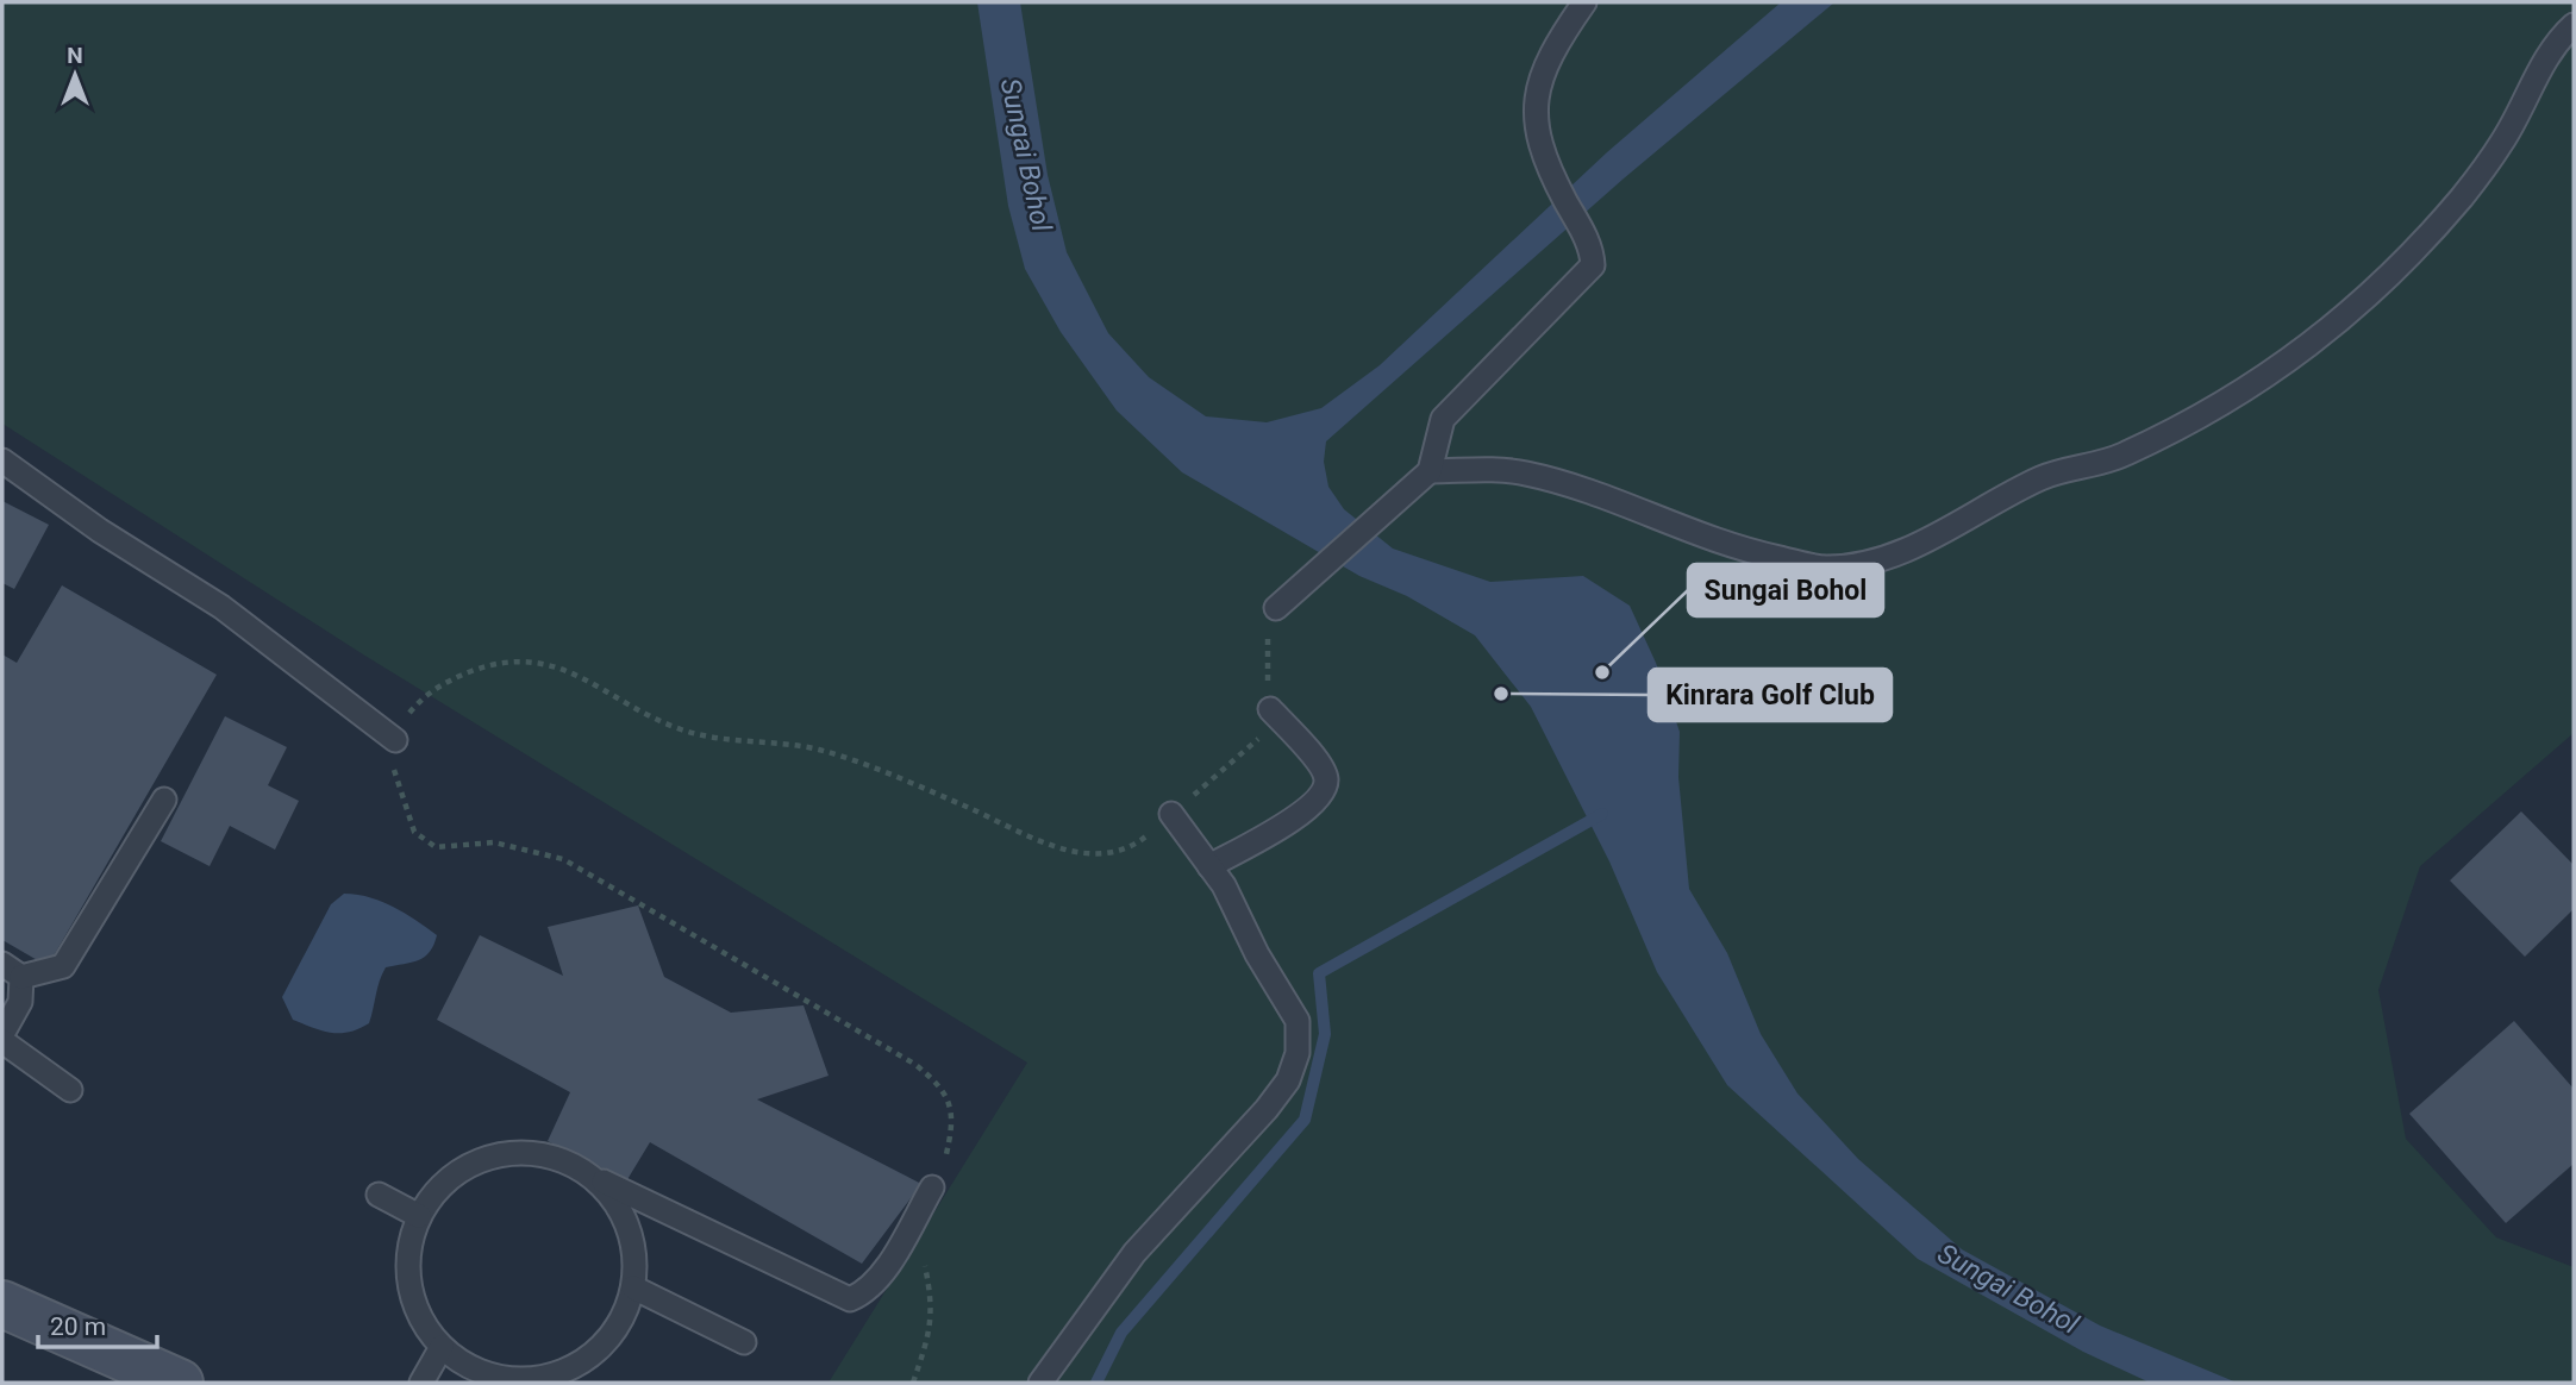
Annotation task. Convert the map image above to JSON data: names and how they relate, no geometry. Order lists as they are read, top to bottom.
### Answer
{
  "water": ["Sungai Bohol"],
  "places": ["Sungai Bohol", "Kinrara Golf Club"],
  "scale_bar": "20 m",
  "north": "top"
}
